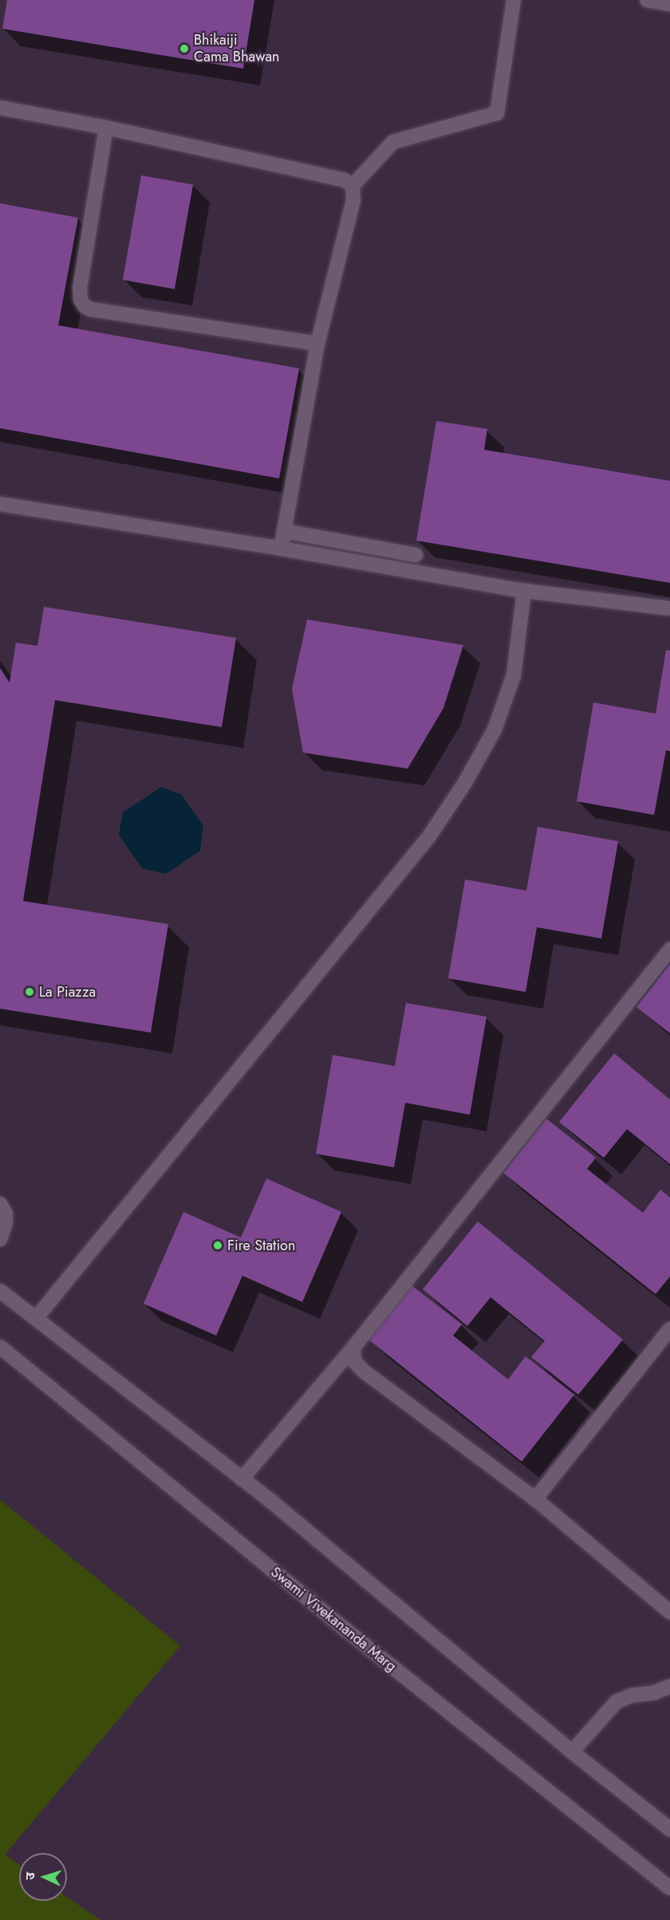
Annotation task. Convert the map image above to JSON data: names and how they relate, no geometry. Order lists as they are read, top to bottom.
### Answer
{
  "streets": {
    "street": ["Swami Vivekananda Marg"]
  },
  "places": ["Bhikaiji Cama Bhawan", "La Piazza", "Fire Station"],
  "north": "left"
}
